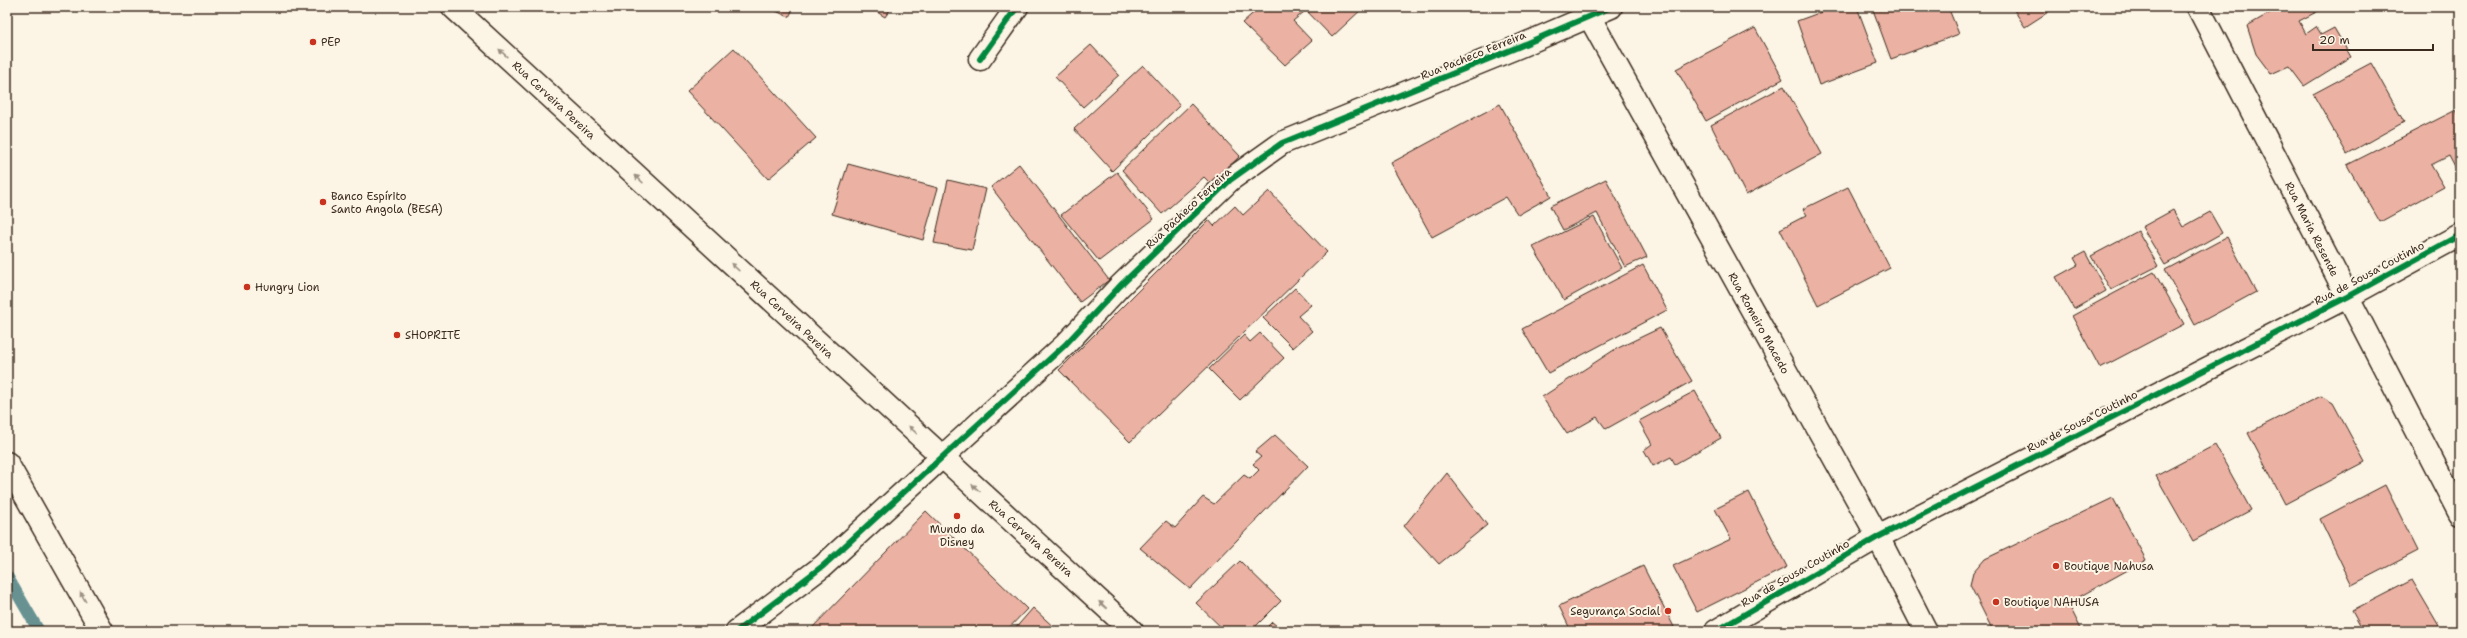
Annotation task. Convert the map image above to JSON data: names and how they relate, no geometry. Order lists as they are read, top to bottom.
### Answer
{
  "streets": {
    "street": [
      "Rua Pacheco Ferreira",
      "Rua Cerveira Pereira",
      "Rua Maria Resende",
      "Rua de Sousa Coutinho",
      "Rua Romeiro Macedo"
    ]
  },
  "crossings": [
    ["Rua Pacheco Ferreira", "Rua Cerveira Pereira"],
    ["Rua Pacheco Ferreira", "Rua Romeiro Macedo"],
    ["Rua Maria Resende", "Rua de Sousa Coutinho"],
    ["Rua de Sousa Coutinho", "Rua Romeiro Macedo"]
  ],
  "one_way": ["Rua Cerveira Pereira"],
  "places": [
    "PEP",
    "Banco Espírito Santo Angola (BESA)",
    "Hungry Lion",
    "SHOPRITE",
    "Mundo da Disney",
    "Boutique Nahusa",
    "Boutique NAHUSA",
    "Segurança Social"
  ],
  "scale_bar": "20 m"
}
